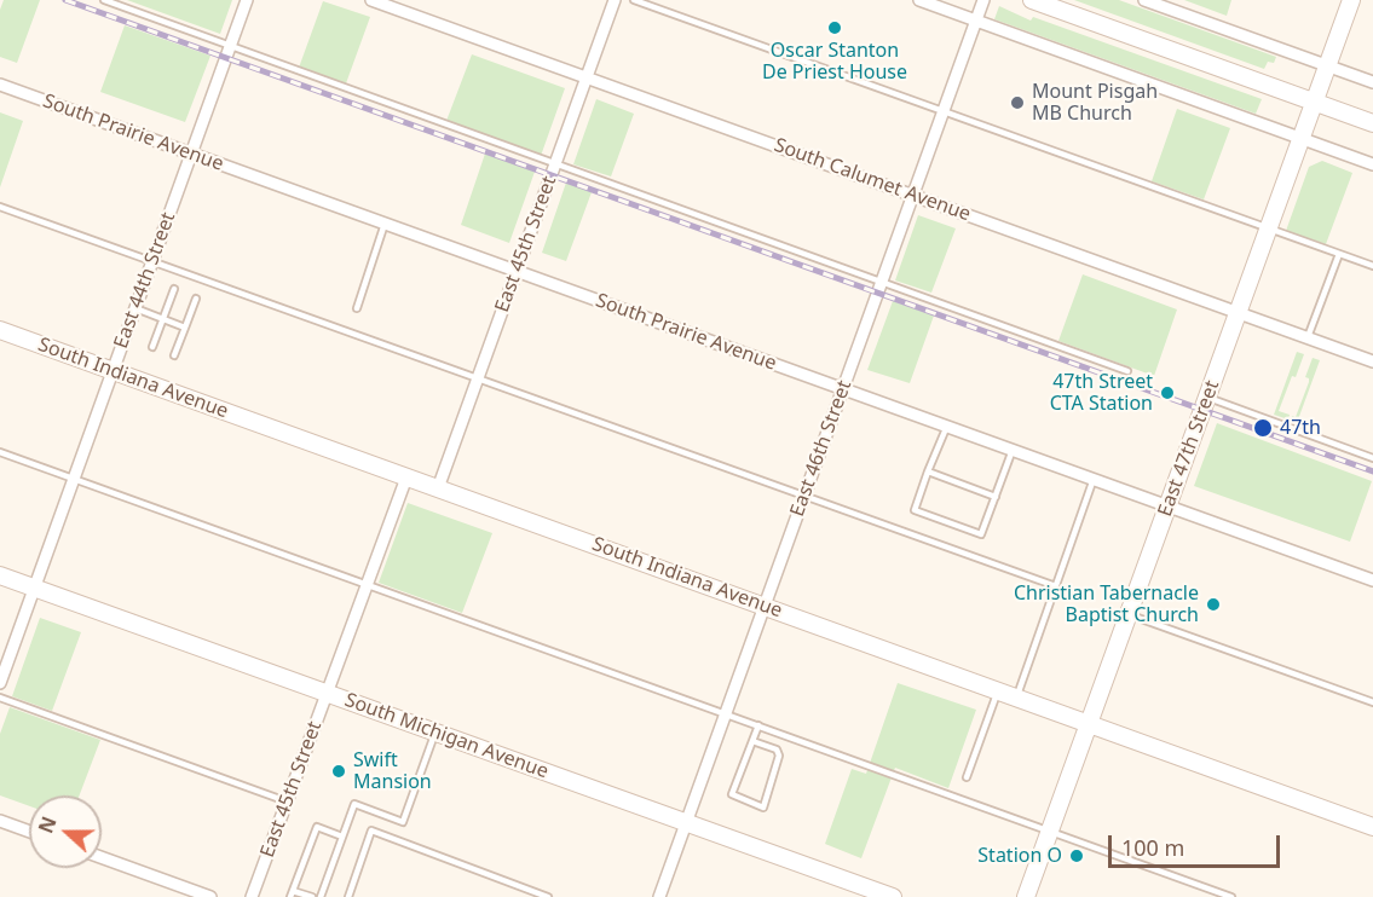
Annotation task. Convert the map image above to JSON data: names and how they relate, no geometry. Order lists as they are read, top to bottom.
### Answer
{
  "streets": {
    "street": [
      "South Prairie Avenue",
      "South Calumet Avenue",
      "East 45th Street",
      "East 44th Street",
      "South Indiana Avenue",
      "East 46th Street",
      "East 47th Street",
      "South Michigan Avenue"
    ]
  },
  "crossings": [
    ["South Prairie Avenue", "East 45th Street"],
    ["South Prairie Avenue", "East 44th Street"],
    ["South Prairie Avenue", "East 46th Street"],
    ["South Prairie Avenue", "East 47th Street"],
    ["South Calumet Avenue", "East 45th Street"],
    ["South Calumet Avenue", "East 46th Street"],
    ["South Calumet Avenue", "East 47th Street"],
    ["East 45th Street", "South Indiana Avenue"],
    ["East 45th Street", "South Michigan Avenue"],
    ["East 44th Street", "South Indiana Avenue"],
    ["East 44th Street", "South Michigan Avenue"],
    ["South Indiana Avenue", "East 46th Street"],
    ["South Indiana Avenue", "East 47th Street"],
    ["East 46th Street", "South Michigan Avenue"]
  ],
  "places": [
    "Oscar Stanton De Priest House",
    "Mount Pisgah MB Church",
    "47th Street CTA Station",
    "47th",
    "Christian Tabernacle Baptist Church",
    "Swift Mansion",
    "Station O"
  ],
  "scale_bar": "100 m",
  "north": "left"
}
